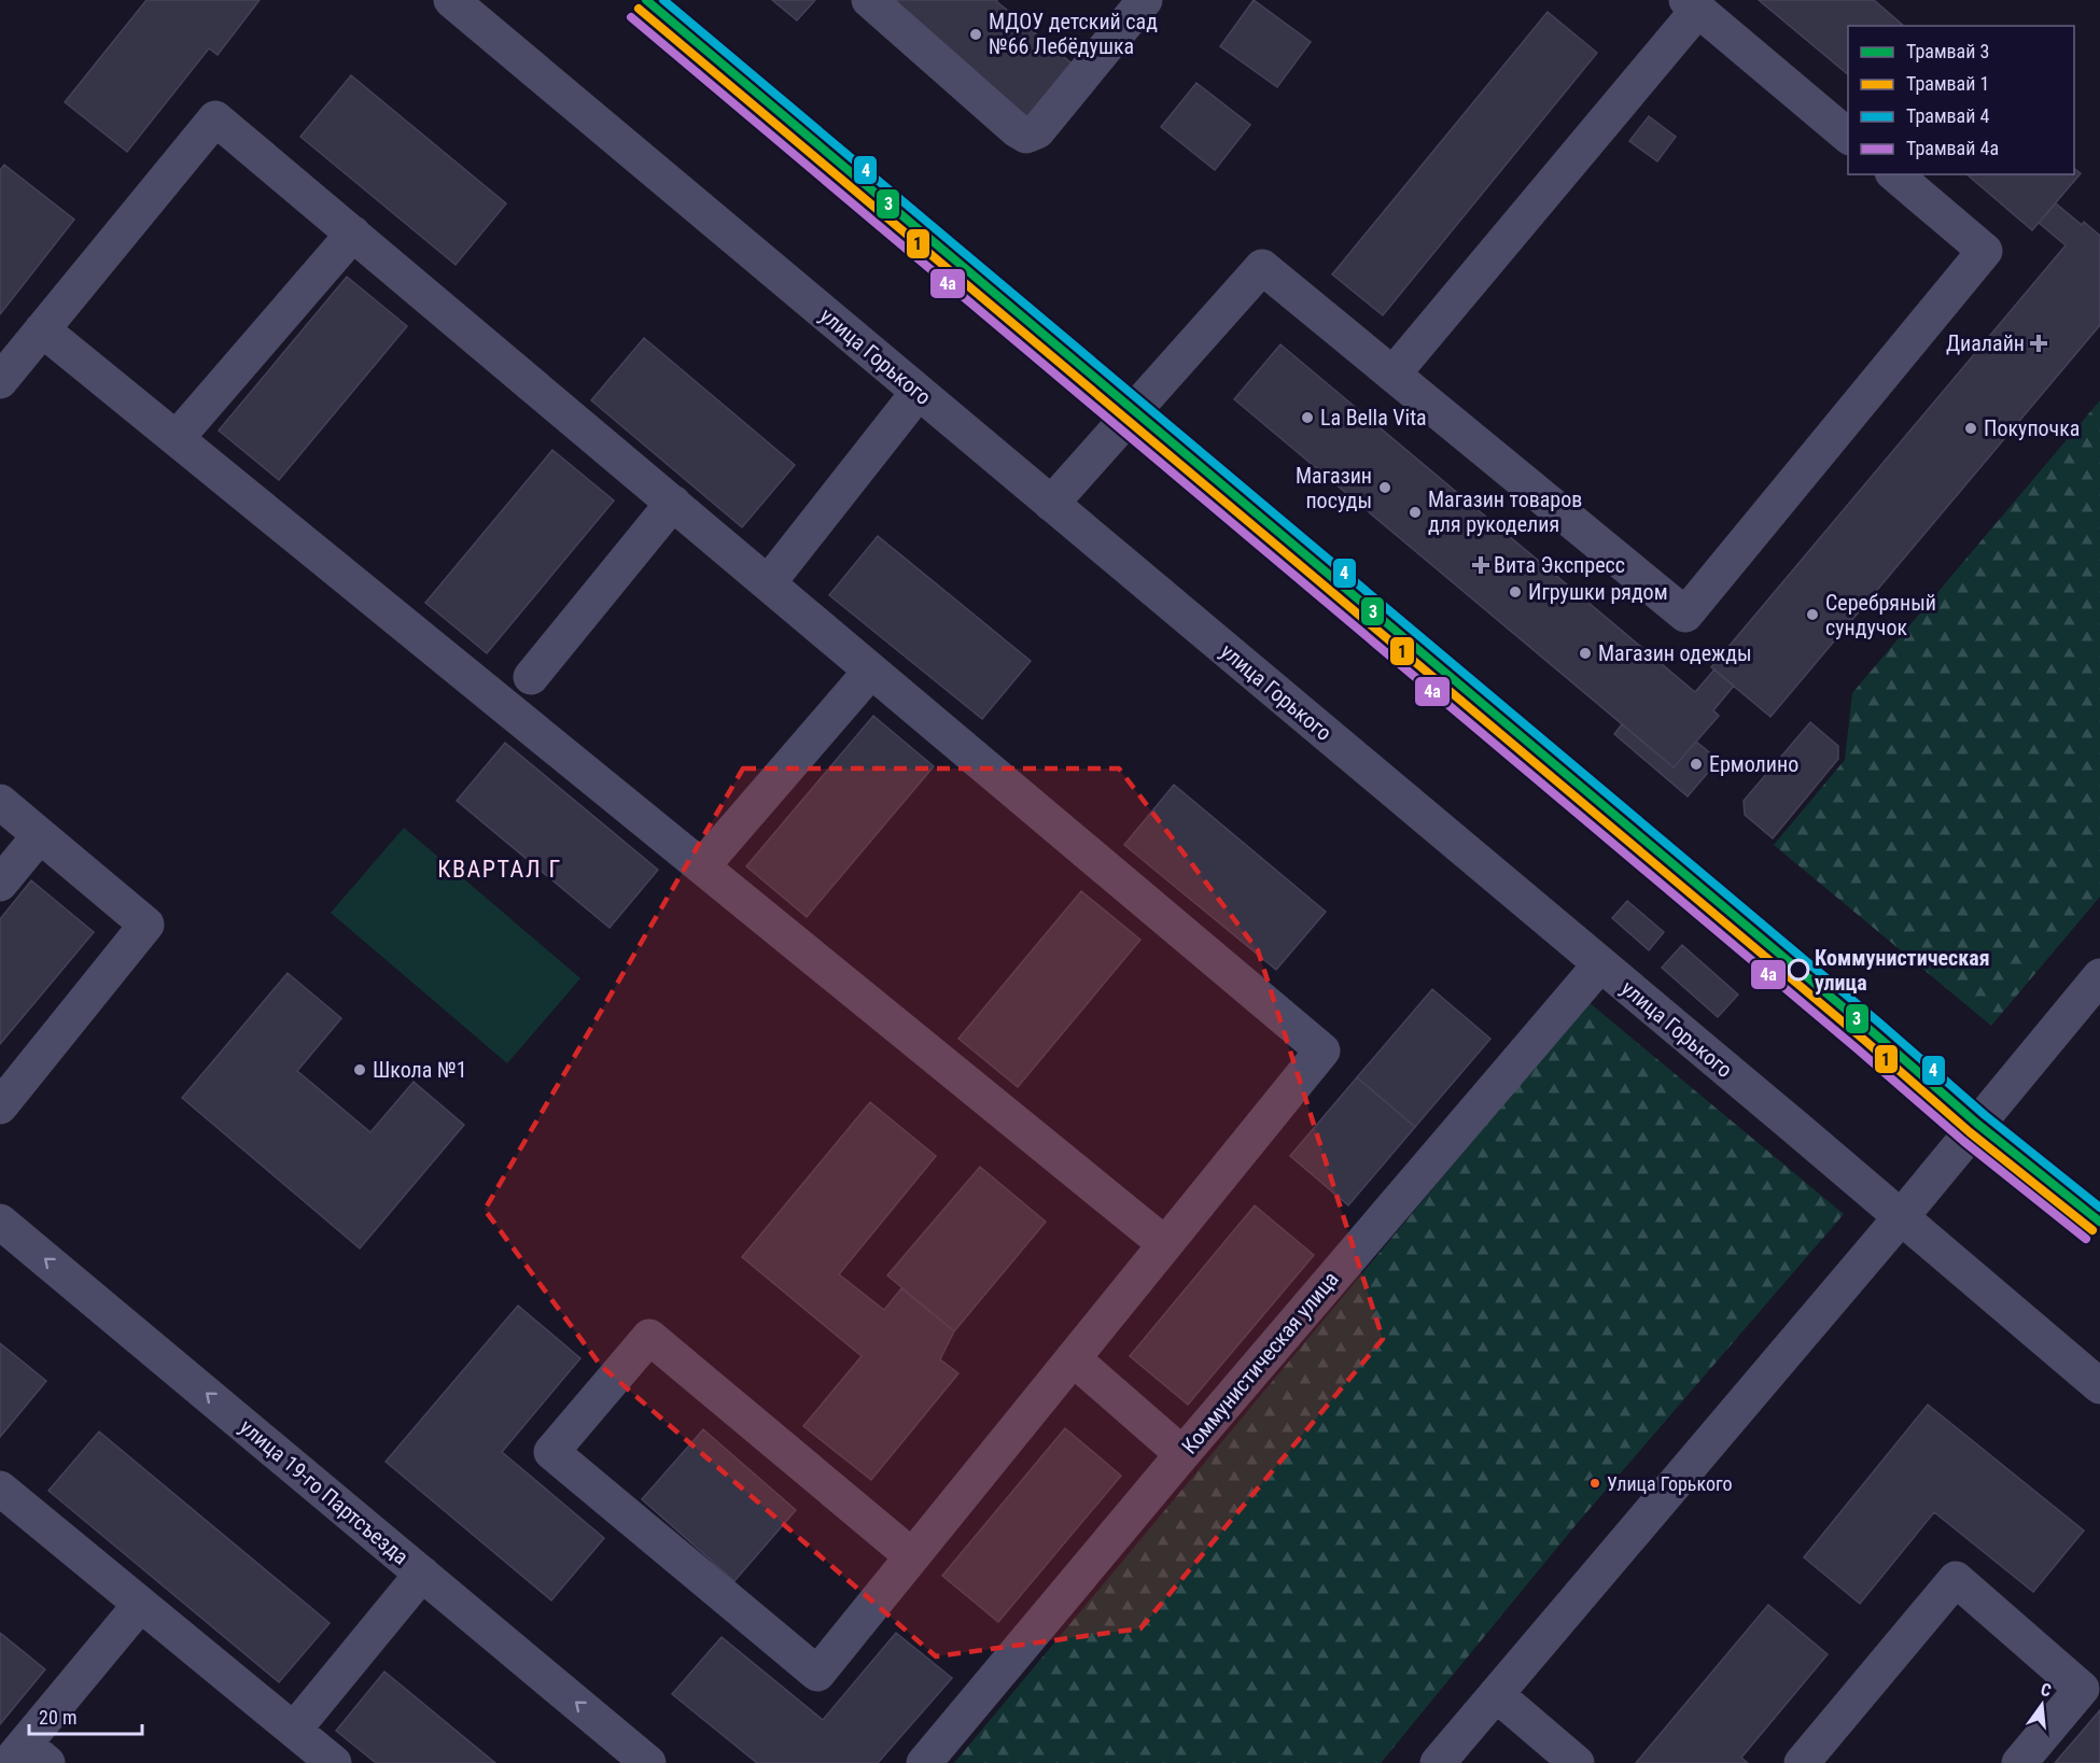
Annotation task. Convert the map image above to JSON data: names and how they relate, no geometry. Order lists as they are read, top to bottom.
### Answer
{
  "streets": {
    "street": ["улица Горького", "Коммунистическая улица", "улица 19-го Партсъезда"]
  },
  "crossings": [
    ["улица Горького", "Коммунистическая улица"]
  ],
  "districts": ["КВАРТАЛ Г"],
  "places": {
    "other": [
      "МДОУ детский сад №66 Лебёдушка",
      "La Bella Vita",
      "Покупочка",
      "Магазин посуды",
      "Магазин товаров для рукоделия",
      "Игрушки рядом",
      "Серебряный сундучок",
      "Магазин одежды",
      "Ермолино",
      "Коммунистическая улица",
      "Школа №1",
      "Улица Горького"
    ],
    "health": ["Диалайн", "Вита Экспресс"]
  },
  "lines": [
    "tram line 3",
    "tram line 4",
    "tram line 1",
    "tram line 4а"
  ],
  "legend": [
    "Трамвай 3",
    "Трамвай 1",
    "Трамвай 4",
    "Трамвай 4а"
  ],
  "scale_bar": "20 m",
  "north": "top"
}
